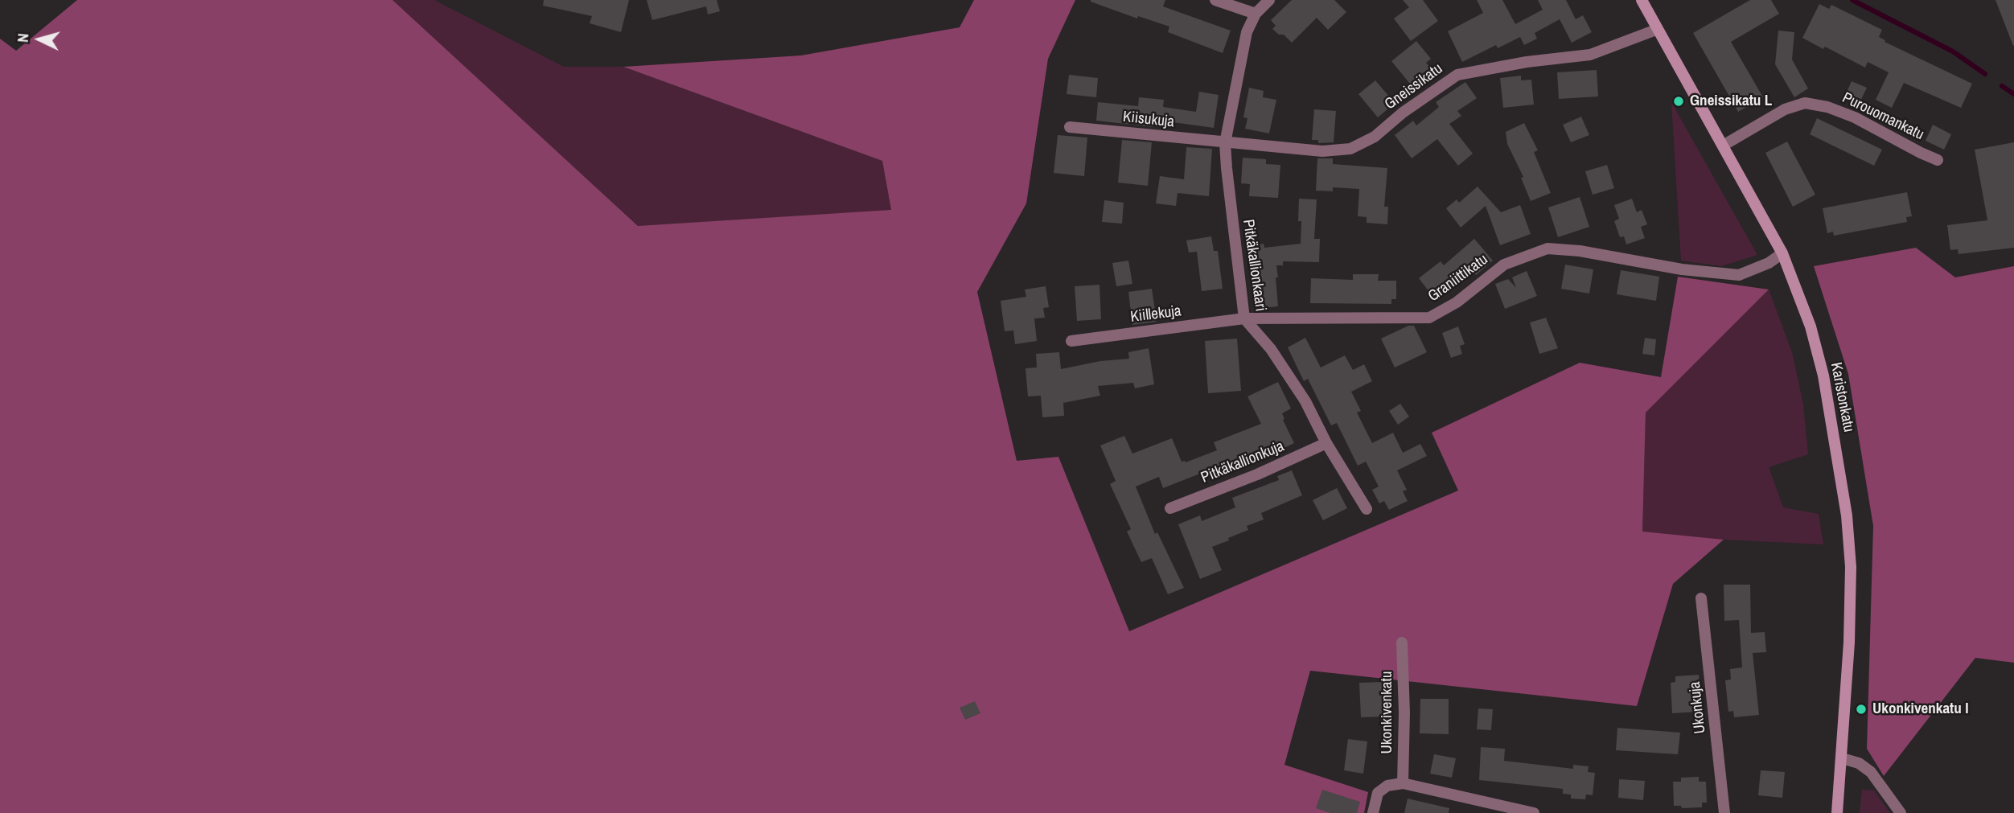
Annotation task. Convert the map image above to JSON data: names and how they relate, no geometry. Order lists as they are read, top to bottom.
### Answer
{
  "streets": {
    "street": [
      "Gneissikatu",
      "Purouomankatu",
      "Kiisukuja",
      "Pitkäkallionkaari",
      "Graniittikatu",
      "Kiillekuja",
      "Karistonkatu",
      "Pitkäkallionkuja",
      "Ukonkuja",
      "Ukonkivenkatu"
    ]
  },
  "crossings": [
    ["Gneissikatu", "Kiisukuja"],
    ["Gneissikatu", "Pitkäkallionkaari"],
    ["Gneissikatu", "Karistonkatu"],
    ["Purouomankatu", "Karistonkatu"],
    ["Kiisukuja", "Pitkäkallionkaari"],
    ["Pitkäkallionkaari", "Graniittikatu"],
    ["Pitkäkallionkaari", "Kiillekuja"],
    ["Pitkäkallionkaari", "Pitkäkallionkuja"],
    ["Graniittikatu", "Kiillekuja"],
    ["Graniittikatu", "Karistonkatu"]
  ],
  "places": ["Gneissikatu L", "Ukonkivenkatu I"],
  "north": "left"
}
